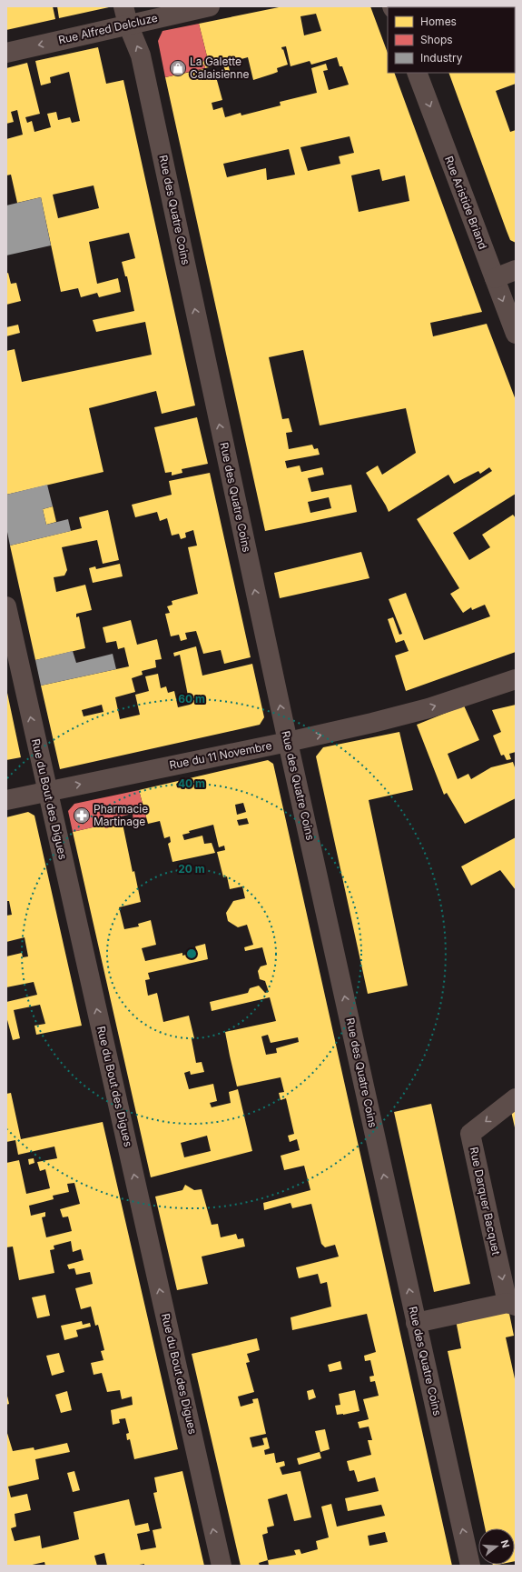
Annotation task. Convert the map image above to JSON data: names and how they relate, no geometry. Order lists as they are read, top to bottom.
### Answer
{
  "streets": {
    "street": [
      "Rue Alfred Delcluze",
      "Rue Aristide Briand",
      "Rue des Quatre Coins",
      "Rue du 11 Novembre",
      "Rue du Bout des Digues",
      "Rue Darquer Bacquet"
    ]
  },
  "crossings": [
    ["Rue Alfred Delcluze", "Rue des Quatre Coins"],
    ["Rue des Quatre Coins", "Rue du 11 Novembre"],
    ["Rue des Quatre Coins", "Rue Darquer Bacquet"],
    ["Rue du 11 Novembre", "Rue du Bout des Digues"]
  ],
  "one_way": [
    "Rue Alfred Delcluze",
    "Rue Aristide Briand",
    "Rue des Quatre Coins",
    "Rue du 11 Novembre",
    "Rue du Bout des Digues",
    "Rue Darquer Bacquet"
  ],
  "places": {
    "shop": ["La Galette Calaisienne"],
    "pharmacy": ["Pharmacie Martinage"]
  },
  "legend": ["Homes", "Shops", "Industry"],
  "north": "right",
  "rings": ["60 m", "40 m", "20 m"]
}
